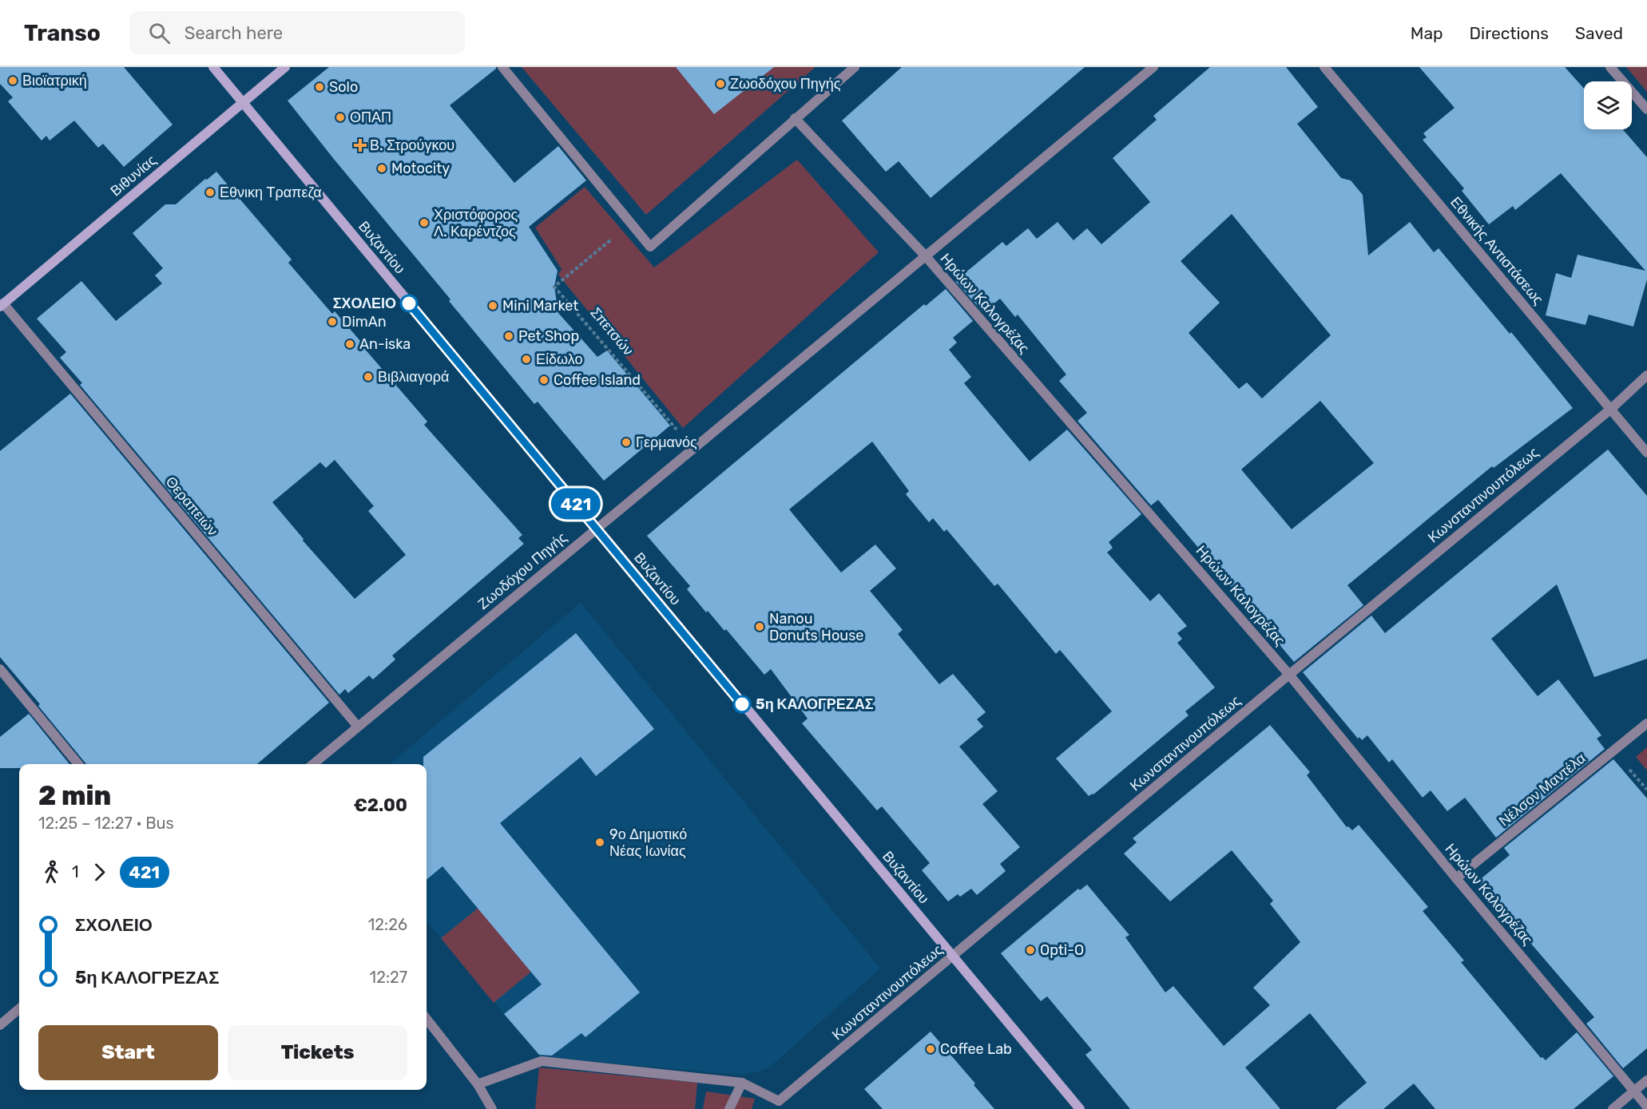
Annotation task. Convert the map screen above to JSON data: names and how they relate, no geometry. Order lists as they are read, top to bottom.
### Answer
{
  "streets": {
    "street": [
      "Βιθυνίας",
      "Βυζαντίου",
      "Εθνικής Αντιστάσεως",
      "Ηρώων Καλογρέζας",
      "Κωνσταντινουπόλεως",
      "Θεραπειών",
      "Ζωοδόχου Πηγής",
      "Νέλσον Μαντέλα"
    ],
    "path": ["Σπετσών"]
  },
  "crossings": [
    ["Βιθυνίας", "Βυζαντίου"],
    ["Βιθυνίας", "Θεραπειών"],
    ["Βυζαντίου", "Κωνσταντινουπόλεως"],
    ["Βυζαντίου", "Ζωοδόχου Πηγής"],
    ["Εθνικής Αντιστάσεως", "Κωνσταντινουπόλεως"],
    ["Ηρώων Καλογρέζας", "Κωνσταντινουπόλεως"],
    ["Ηρώων Καλογρέζας", "Ζωοδόχου Πηγής"],
    ["Ηρώων Καλογρέζας", "Νέλσον Μαντέλα"],
    ["Σπετσών", "Ζωοδόχου Πηγής"],
    ["Θεραπειών", "Ζωοδόχου Πηγής"]
  ],
  "places": {
    "other": [
      "Βιοϊατρική",
      "Ζωοδόχου Πηγής",
      "Solo",
      "ΟΠΑΠ",
      "Motocity",
      "Εθνικη Τραπεζα",
      "Χριστόφορος Λ. Καρέντζος",
      "ΣΧΟΛΕΙΟ",
      "Mini Market",
      "DimAn",
      "Pet Shop",
      "An-iska",
      "Είδωλο",
      "Βιβλιαγορά",
      "Coffee Island",
      "Γερμανός",
      "Nanou Donuts House",
      "5η ΚΑΛΟΓΡΕΖΑΣ",
      "9ο Δημοτικό Νέας Ιωνίας",
      "Opti-O",
      "Coffee Lab"
    ],
    "health": ["Β. Στρούγκου"]
  },
  "lines": ["bus line 421"],
  "page": {
    "header": "Transo",
    "search": "Search here",
    "nav": ["Map", "Directions", "Saved"],
    "on_map": "421",
    "heading": ["2 min", "12:25 – 12:27 · Bus", "€2.00"],
    "legs": ["1", "421"],
    "list": [
      {
        "name": "ΣΧΟΛΕΙΟ",
        "value": "12:26"
      },
      {
        "name": "5η ΚΑΛΟΓΡΕΖΑΣ",
        "value": "12:27"
      }
    ],
    "buttons": ["Start", "Tickets"]
  }
}
